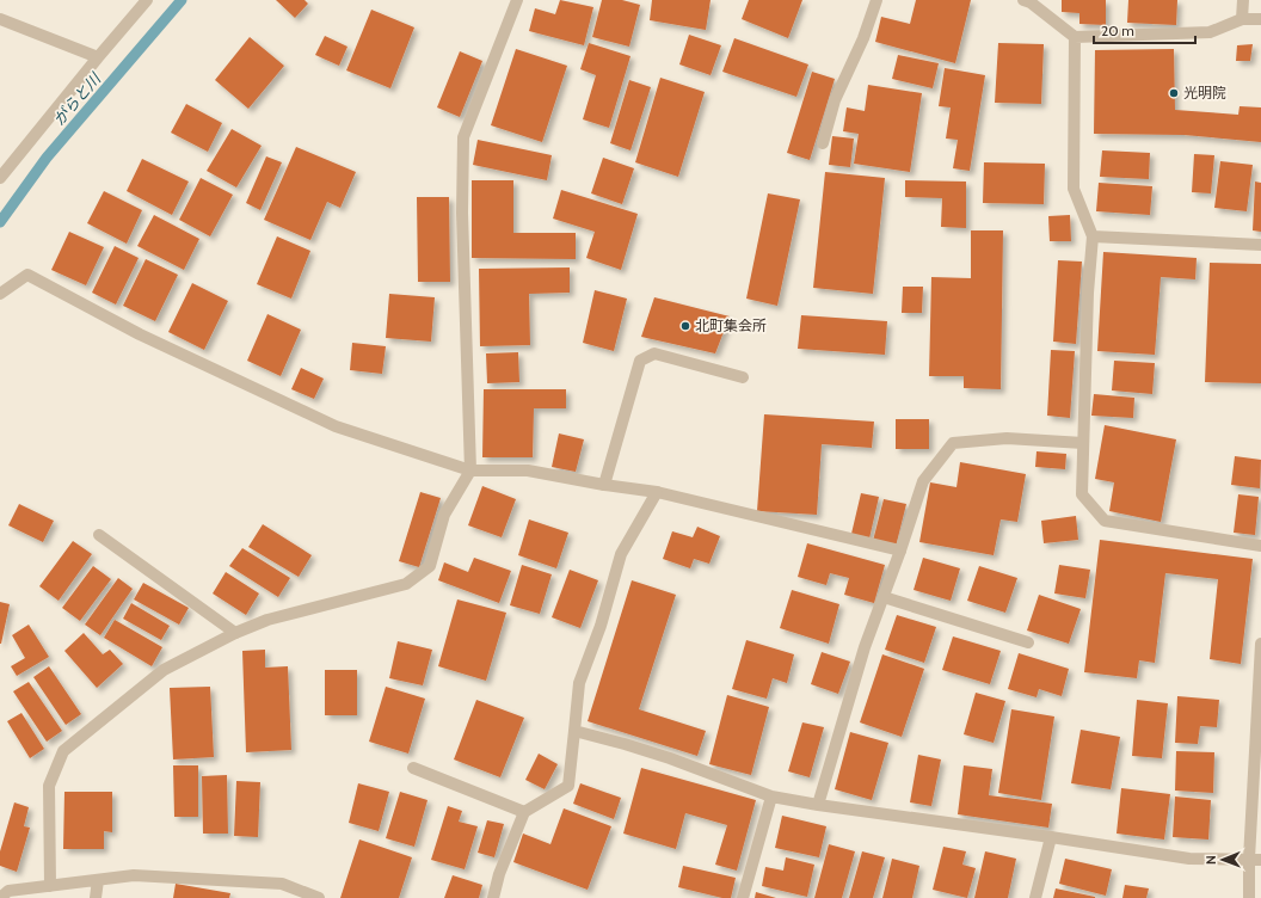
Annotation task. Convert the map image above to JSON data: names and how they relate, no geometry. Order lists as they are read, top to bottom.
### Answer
{
  "water": ["がらと川"],
  "places": ["光明院", "北町集会所"],
  "scale_bar": "20 m",
  "north": "left"
}
